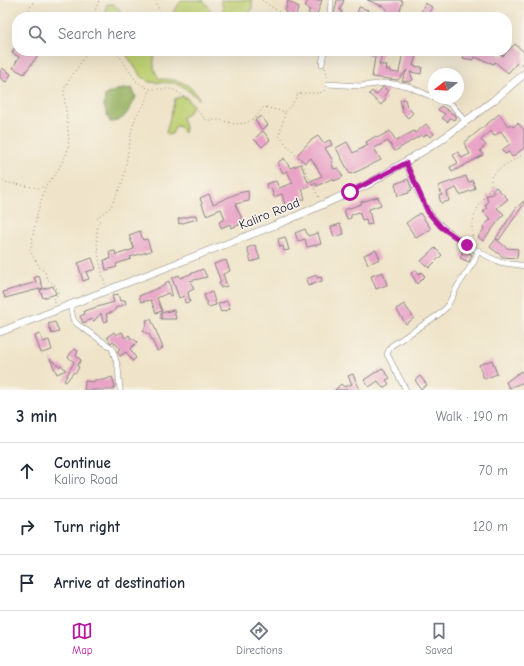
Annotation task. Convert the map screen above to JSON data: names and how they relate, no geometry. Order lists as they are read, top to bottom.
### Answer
{
  "streets": {
    "main road": ["Kaliro Road"]
  },
  "north": "left",
  "page": {
    "search": "Search here",
    "heading": ["3 min", "Walk · 190 m"],
    "list": [
      ["Continue", "Kaliro Road", "70 m"],
      ["Turn right", "120 m"],
      "Arrive at destination"
    ],
    "nav": ["Map", "Directions", "Saved"]
  }
}
